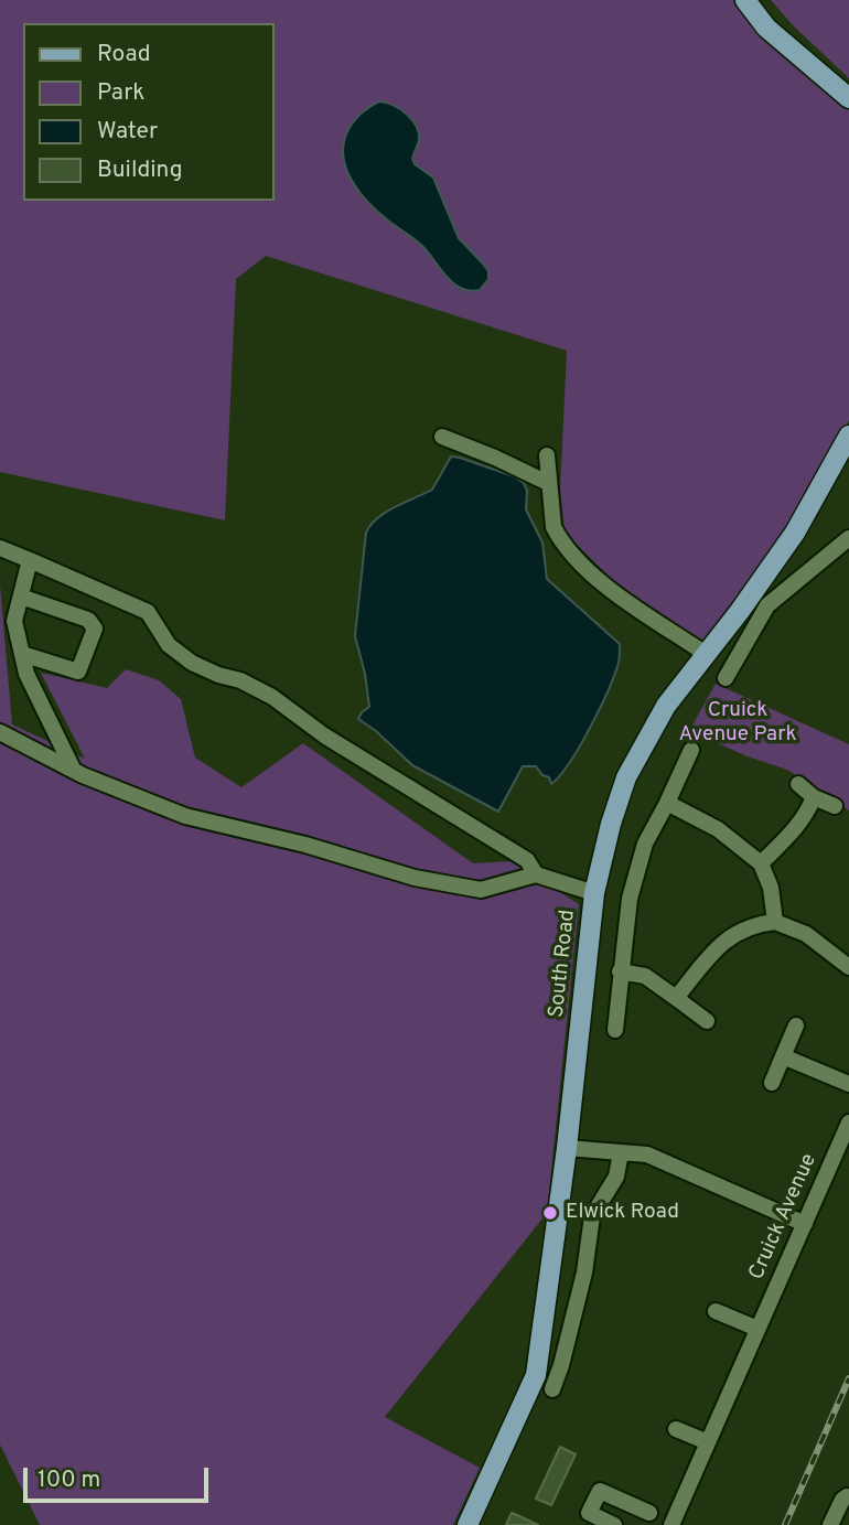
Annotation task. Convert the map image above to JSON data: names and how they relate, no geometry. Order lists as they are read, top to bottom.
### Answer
{
  "streets": {
    "main road": ["South Road"],
    "street": ["Cruick Avenue"]
  },
  "parks": ["Cruick Avenue Park"],
  "places": ["Elwick Road"],
  "legend": [
    "Road",
    "Park",
    "Water",
    "Building"
  ],
  "scale_bar": "100 m"
}
